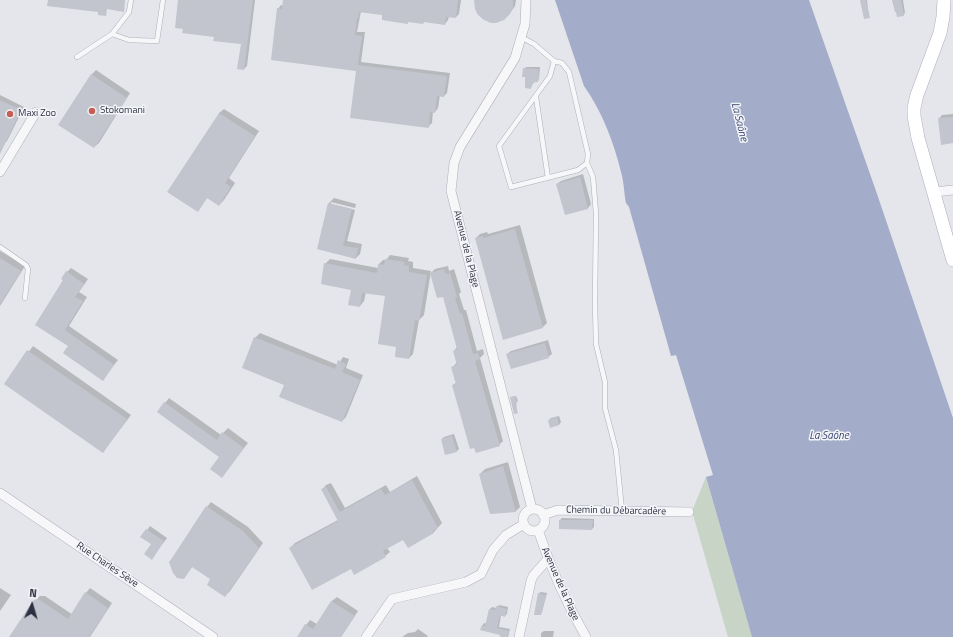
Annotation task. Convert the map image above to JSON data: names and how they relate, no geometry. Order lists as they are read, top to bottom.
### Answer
{
  "streets": {
    "street": ["Avenue de la Plage", "Chemin du Débarcadère", "Rue Charles Sève"]
  },
  "crossings": [
    ["Avenue de la Plage", "Chemin du Débarcadère"]
  ],
  "water": ["La Saône"],
  "places": ["Stokomani", "Maxi Zoo"],
  "north": "top"
}
